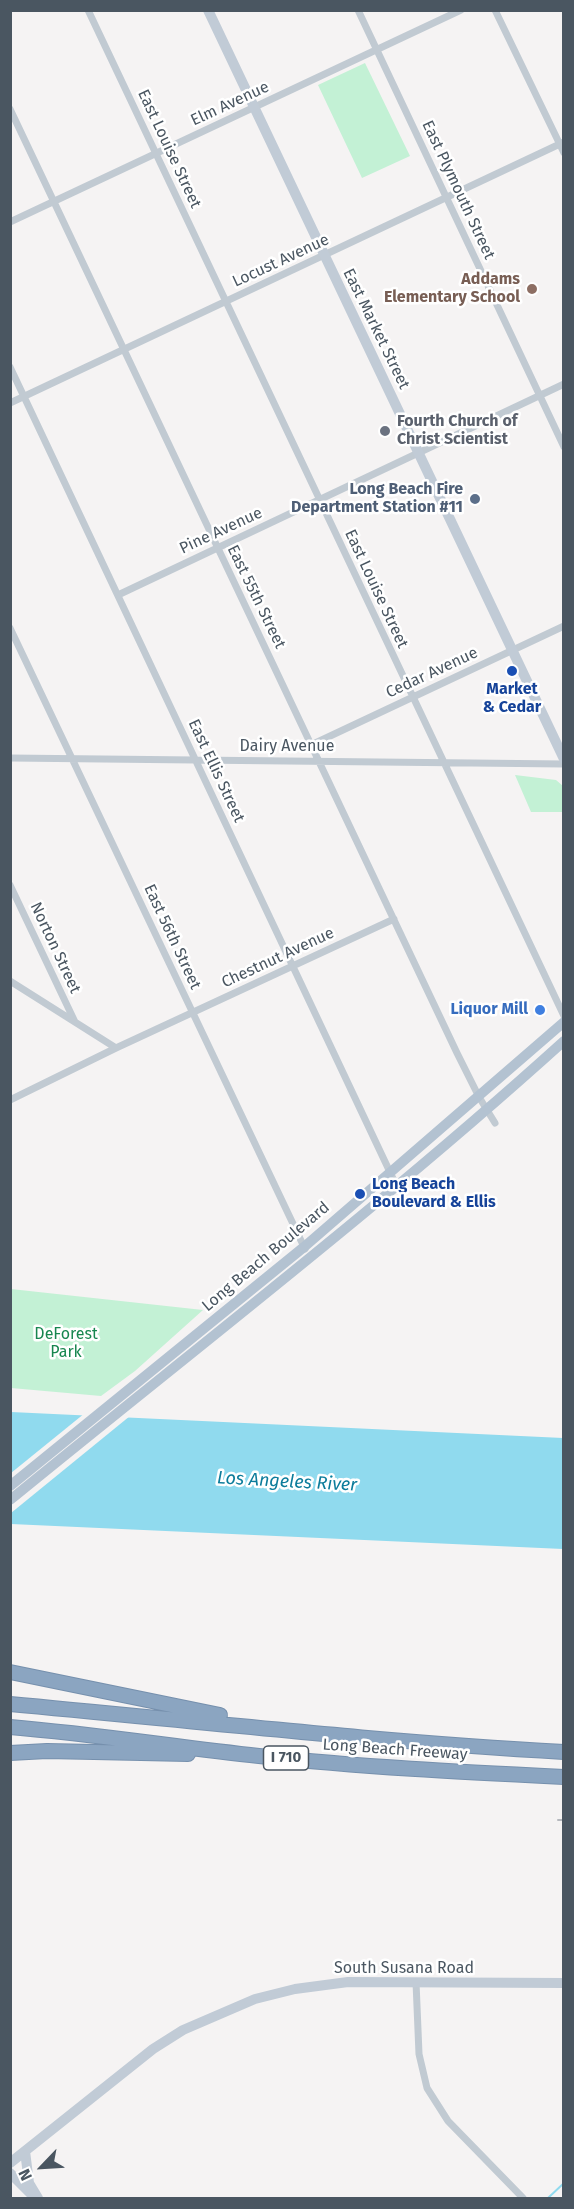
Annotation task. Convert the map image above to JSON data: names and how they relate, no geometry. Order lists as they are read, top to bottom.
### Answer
{
  "streets": {
    "highway": ["Long Beach Freeway", "I 710"],
    "main road": ["Long Beach Boulevard"],
    "street": [
      "Elm Avenue",
      "East Louise Street",
      "East Plymouth Street",
      "Locust Avenue",
      "East Market Street",
      "Pine Avenue",
      "East 55th Street",
      "Cedar Avenue",
      "Dairy Avenue",
      "East Ellis Street",
      "East 56th Street",
      "Norton Street",
      "Chestnut Avenue",
      "South Susana Road"
    ]
  },
  "crossings": [
    ["Elm Avenue", "East Louise Street"],
    ["Elm Avenue", "East Plymouth Street"],
    ["Elm Avenue", "East Market Street"],
    ["Elm Avenue", "East 55th Street"],
    ["East Louise Street", "Locust Avenue"],
    ["East Louise Street", "Pine Avenue"],
    ["East Louise Street", "Cedar Avenue"],
    ["East Louise Street", "Dairy Avenue"],
    ["East Plymouth Street", "Locust Avenue"],
    ["East Plymouth Street", "Pine Avenue"],
    ["Locust Avenue", "East Market Street"],
    ["Locust Avenue", "East 55th Street"],
    ["Locust Avenue", "East Ellis Street"],
    ["East Market Street", "Pine Avenue"],
    ["East Market Street", "Cedar Avenue"],
    ["Pine Avenue", "East 55th Street"],
    ["Pine Avenue", "East Ellis Street"],
    ["East 55th Street", "Cedar Avenue"],
    ["East 55th Street", "Dairy Avenue"],
    ["East 55th Street", "Chestnut Avenue"],
    ["East 55th Street", "Long Beach Boulevard"],
    ["Dairy Avenue", "East Ellis Street"],
    ["Dairy Avenue", "East 56th Street"],
    ["East Ellis Street", "Chestnut Avenue"],
    ["East Ellis Street", "Long Beach Boulevard"],
    ["East 56th Street", "Chestnut Avenue"],
    ["East 56th Street", "Long Beach Boulevard"]
  ],
  "water": ["Los Angeles River"],
  "parks": ["DeForest Park"],
  "places": [
    "Addams Elementary School",
    "Fourth Church of Christ Scientist",
    "Long Beach Fire Department Station #11",
    "Market & Cedar",
    "Liquor Mill",
    "Long Beach Boulevard & Ellis"
  ],
  "north": "bottom left"
}
